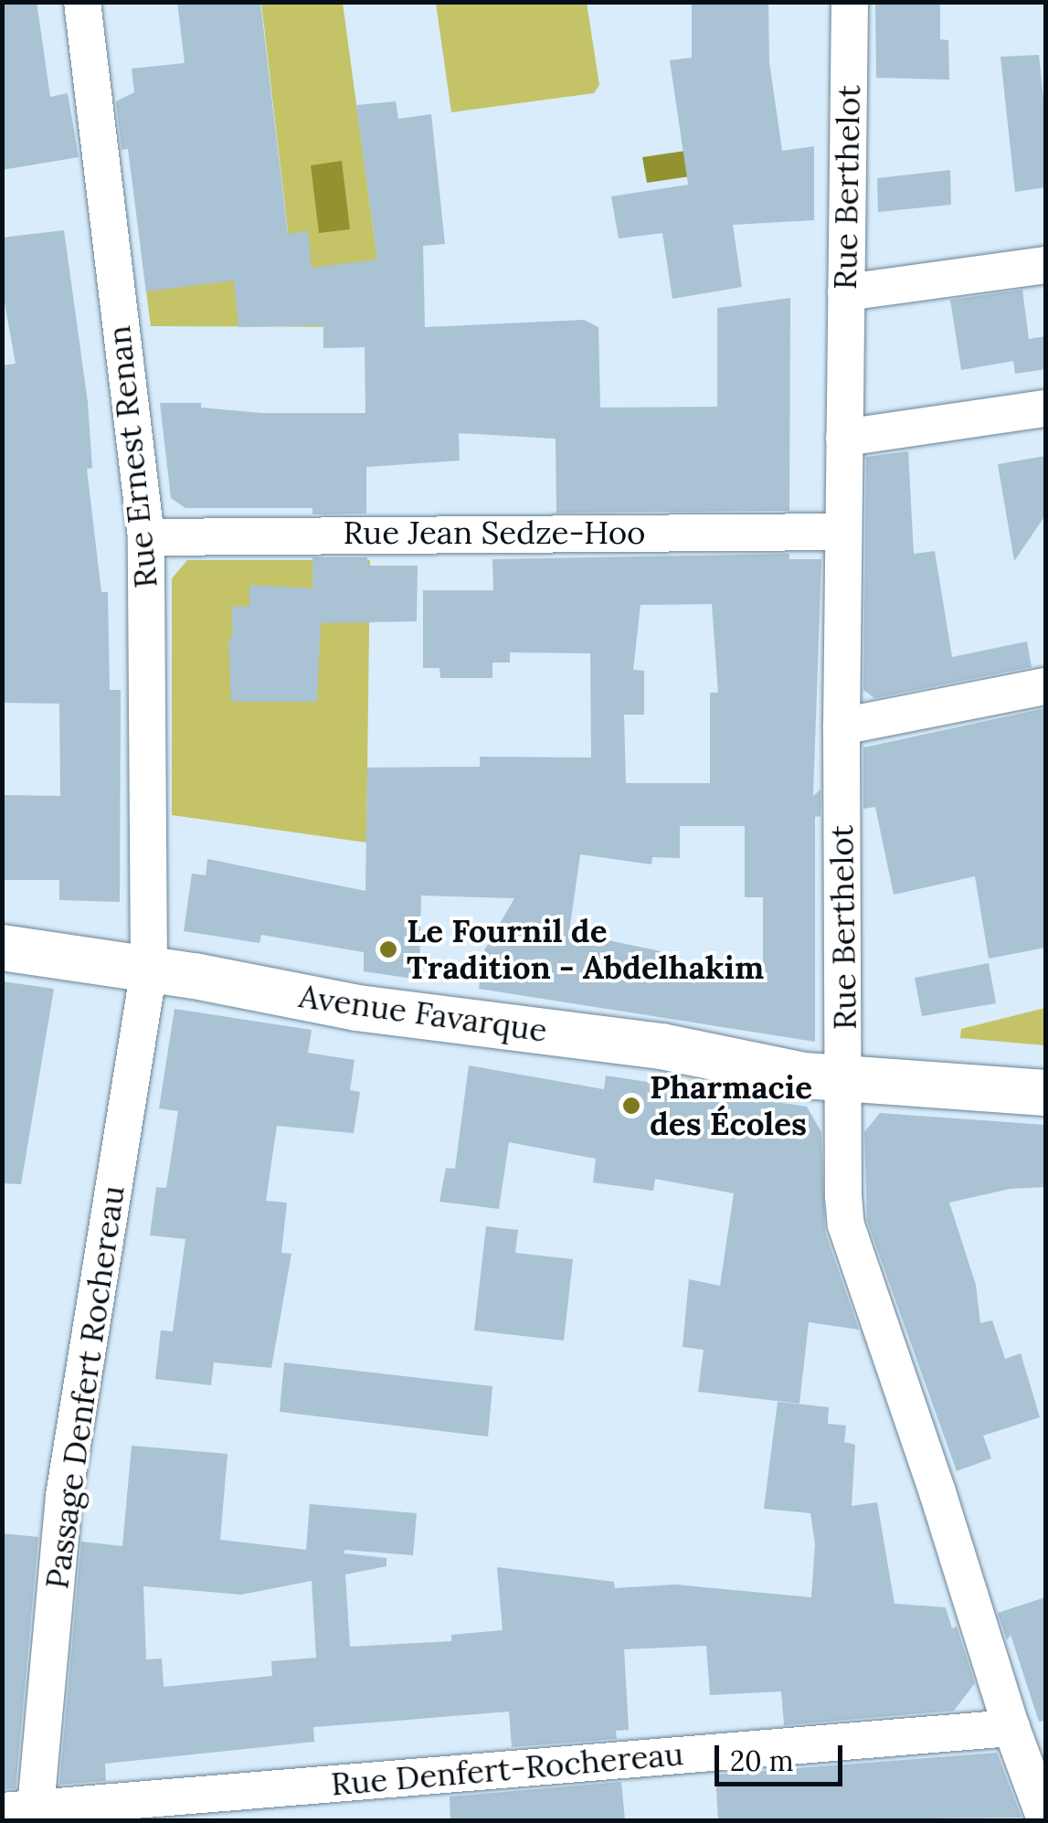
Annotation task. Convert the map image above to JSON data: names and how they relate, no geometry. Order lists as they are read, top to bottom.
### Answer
{
  "streets": {
    "street": [
      "Rue Berthelot",
      "Rue Ernest Renan",
      "Rue Jean Sedze-Hoo",
      "Avenue Favarque",
      "Passage Denfert Rochereau",
      "Rue Denfert-Rochereau"
    ]
  },
  "crossings": [
    ["Rue Berthelot", "Rue Jean Sedze-Hoo"],
    ["Rue Berthelot", "Avenue Favarque"],
    ["Rue Berthelot", "Rue Denfert-Rochereau"],
    ["Rue Ernest Renan", "Rue Jean Sedze-Hoo"],
    ["Rue Ernest Renan", "Avenue Favarque"],
    ["Rue Ernest Renan", "Passage Denfert Rochereau"],
    ["Avenue Favarque", "Passage Denfert Rochereau"],
    ["Passage Denfert Rochereau", "Rue Denfert-Rochereau"]
  ],
  "places": ["Le Fournil de Tradition - Abdelhakim", "Pharmacie des Écoles"],
  "scale_bar": "20 m"
}
